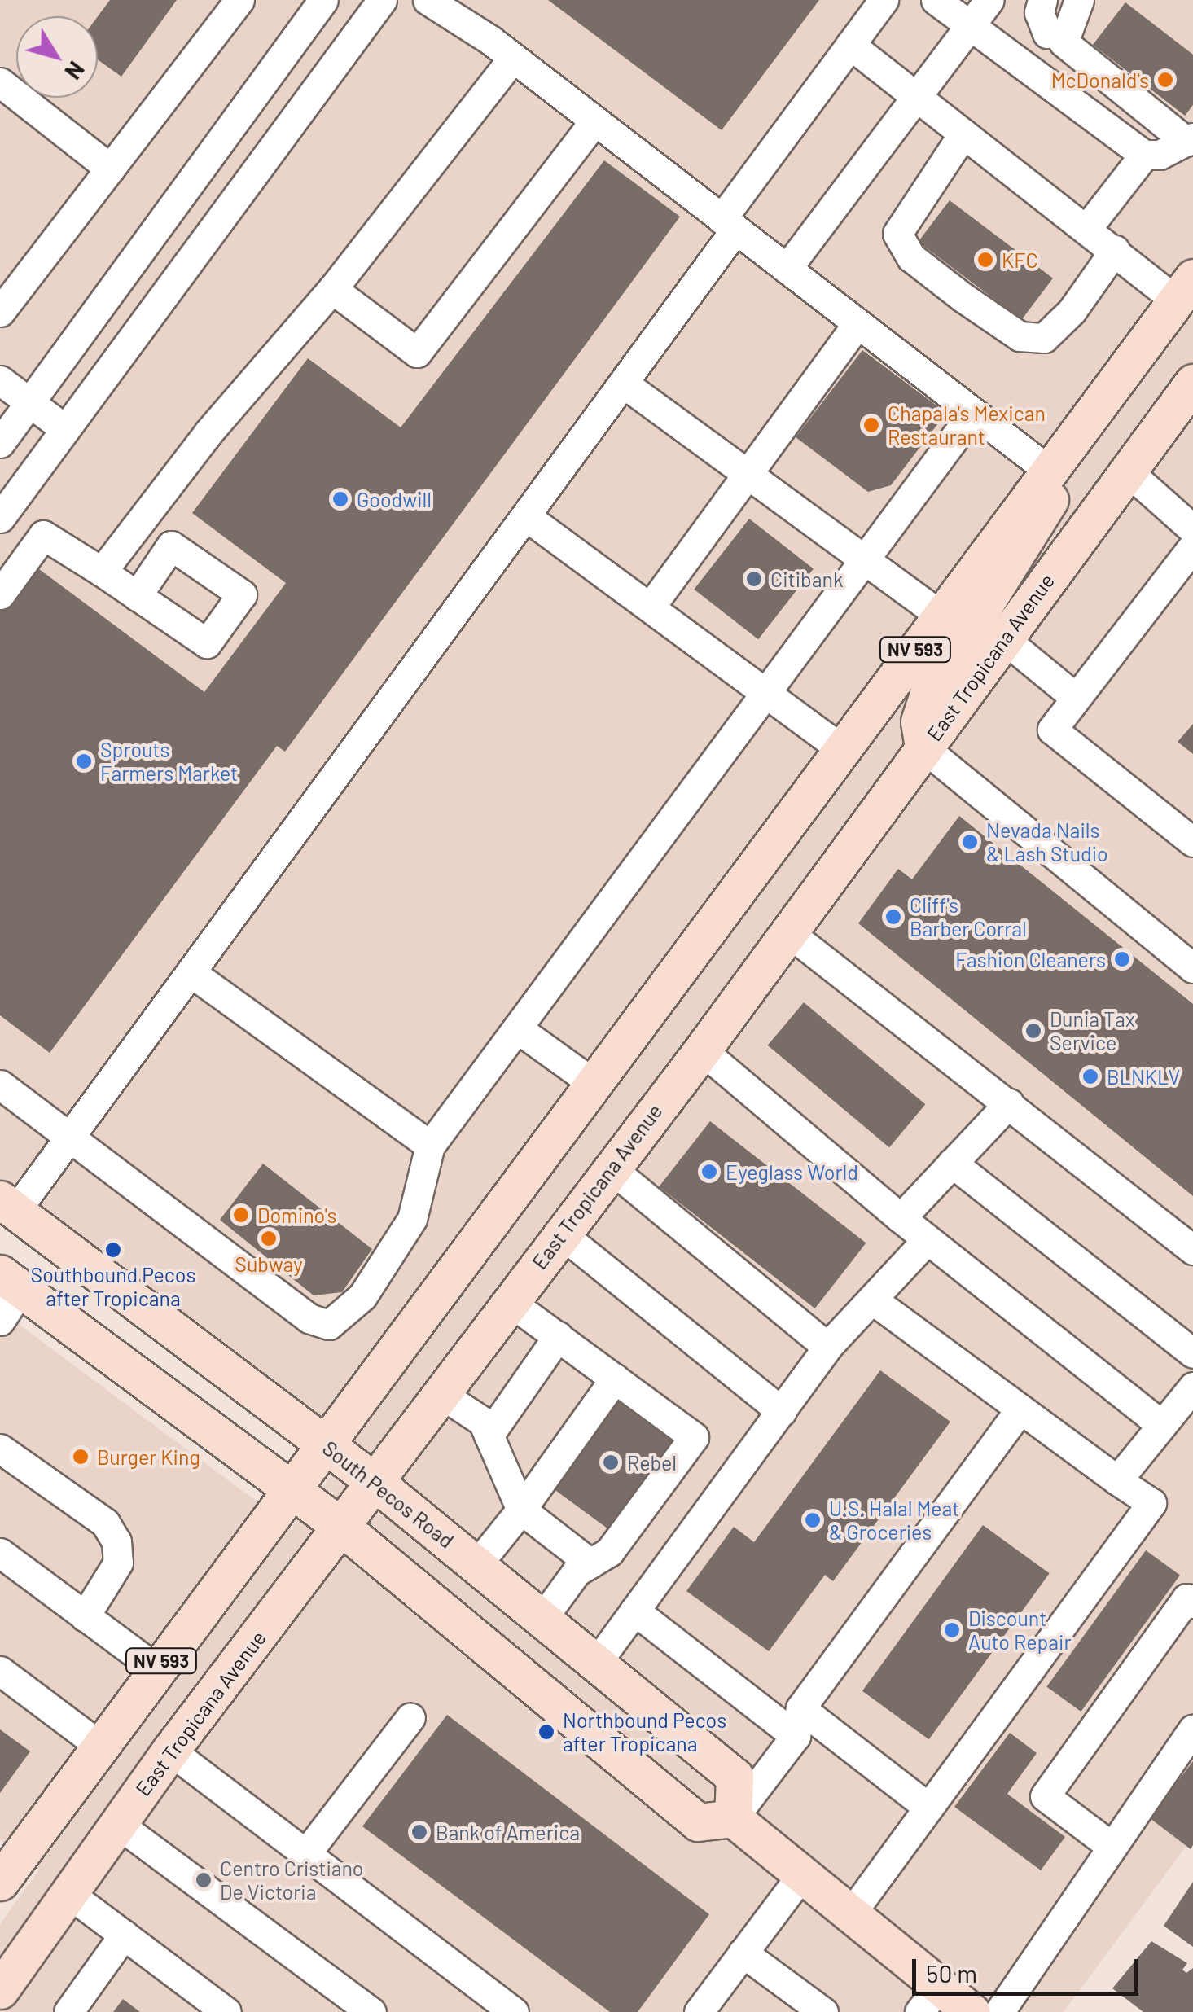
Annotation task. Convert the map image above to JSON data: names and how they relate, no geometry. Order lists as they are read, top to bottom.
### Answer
{
  "streets": {
    "main road": ["NV 593", "East Tropicana Avenue", "South Pecos Road"]
  },
  "crossings": [
    ["NV 593", "South Pecos Road"],
    ["East Tropicana Avenue", "South Pecos Road"]
  ],
  "places": [
    "McDonald's",
    "KFC",
    "Chapala's Mexican Restaurant",
    "Goodwill",
    "Citibank",
    "Sprouts Farmers Market",
    "Nevada Nails & Lash Studio",
    "Cliff's Barber Corral",
    "Fashion Cleaners",
    "Dunia Tax Service",
    "BLNKLV",
    "Eyeglass World",
    "Domino's",
    "Subway",
    "Southbound Pecos after Tropicana",
    "Burger King",
    "Rebel",
    "U.S. Halal Meat & Groceries",
    "Discount Auto Repair",
    "Northbound Pecos after Tropicana",
    "Bank of America",
    "Centro Cristiano De Victoria"
  ],
  "scale_bar": "50 m",
  "north": "bottom right"
}
